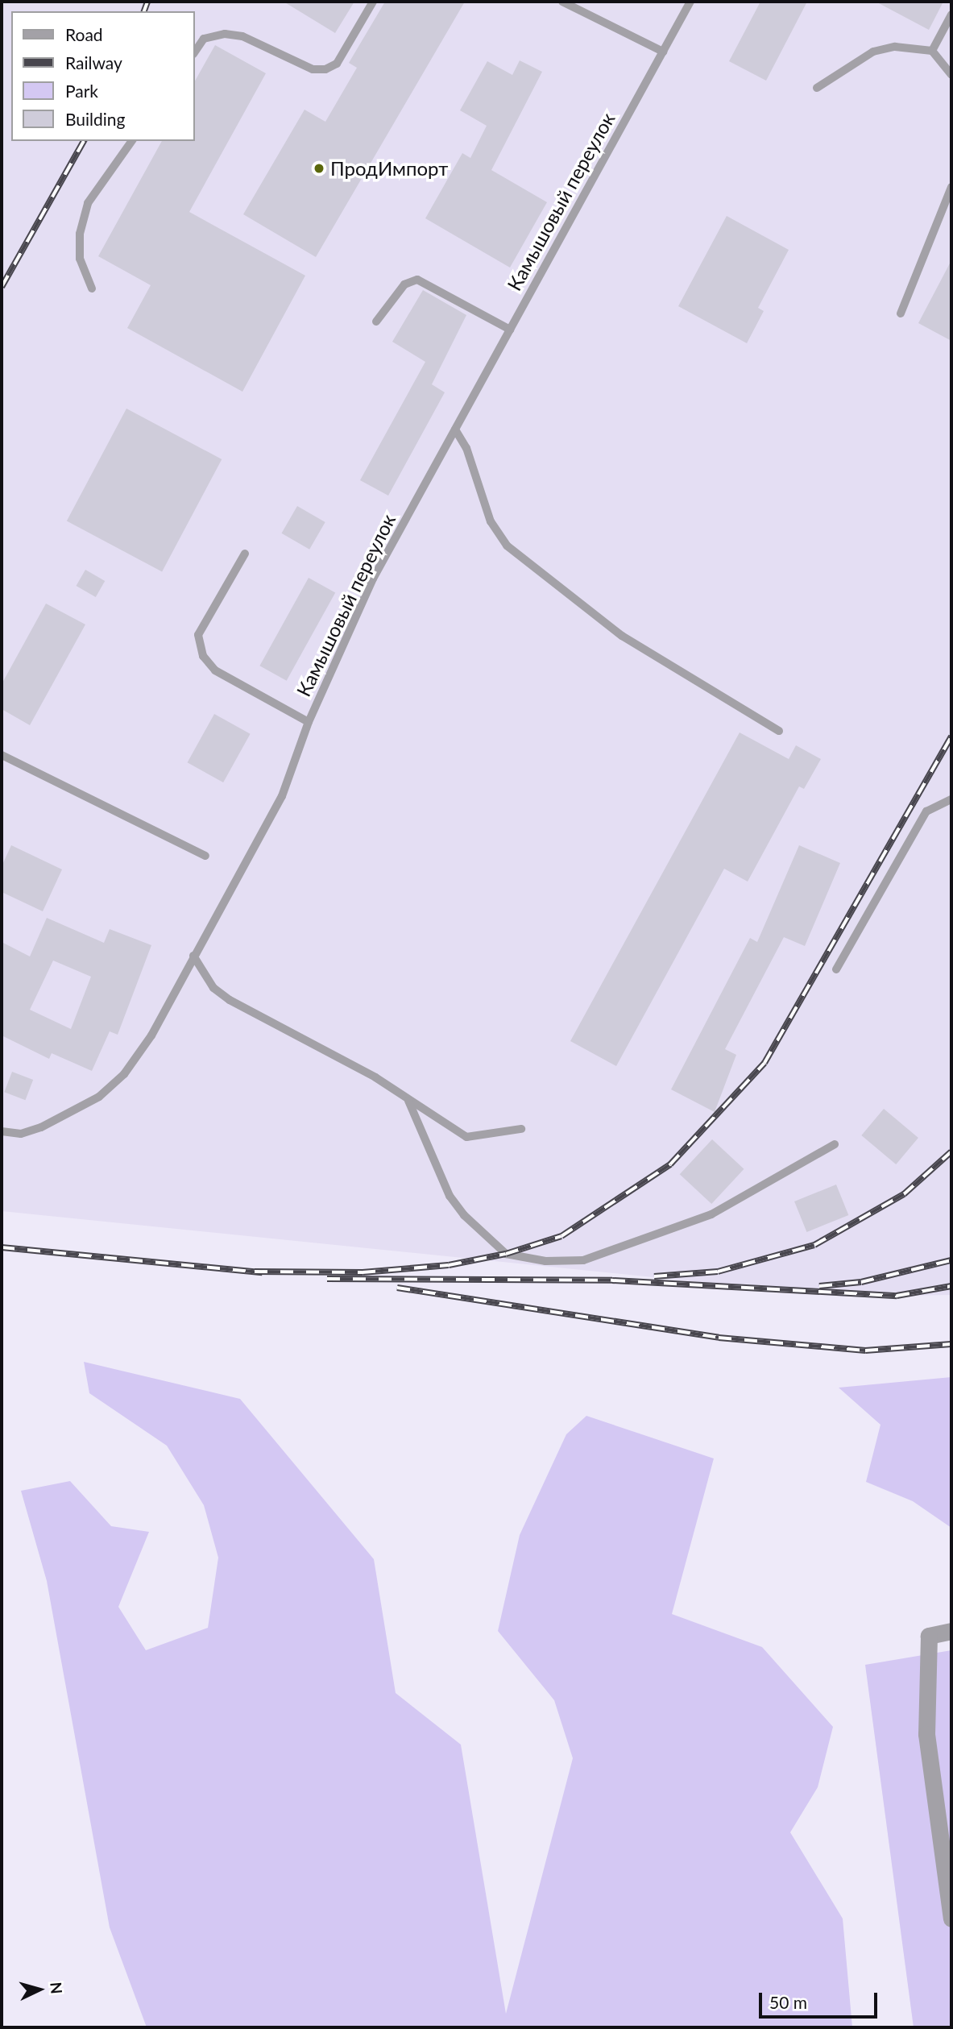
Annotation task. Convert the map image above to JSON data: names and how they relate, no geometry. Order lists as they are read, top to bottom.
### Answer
{
  "streets": {
    "lane": ["Камышовый переулок"]
  },
  "places": ["ПродИмпорт"],
  "legend": [
    "Road",
    "Railway",
    "Park",
    "Building"
  ],
  "scale_bar": "50 m",
  "north": "right"
}
